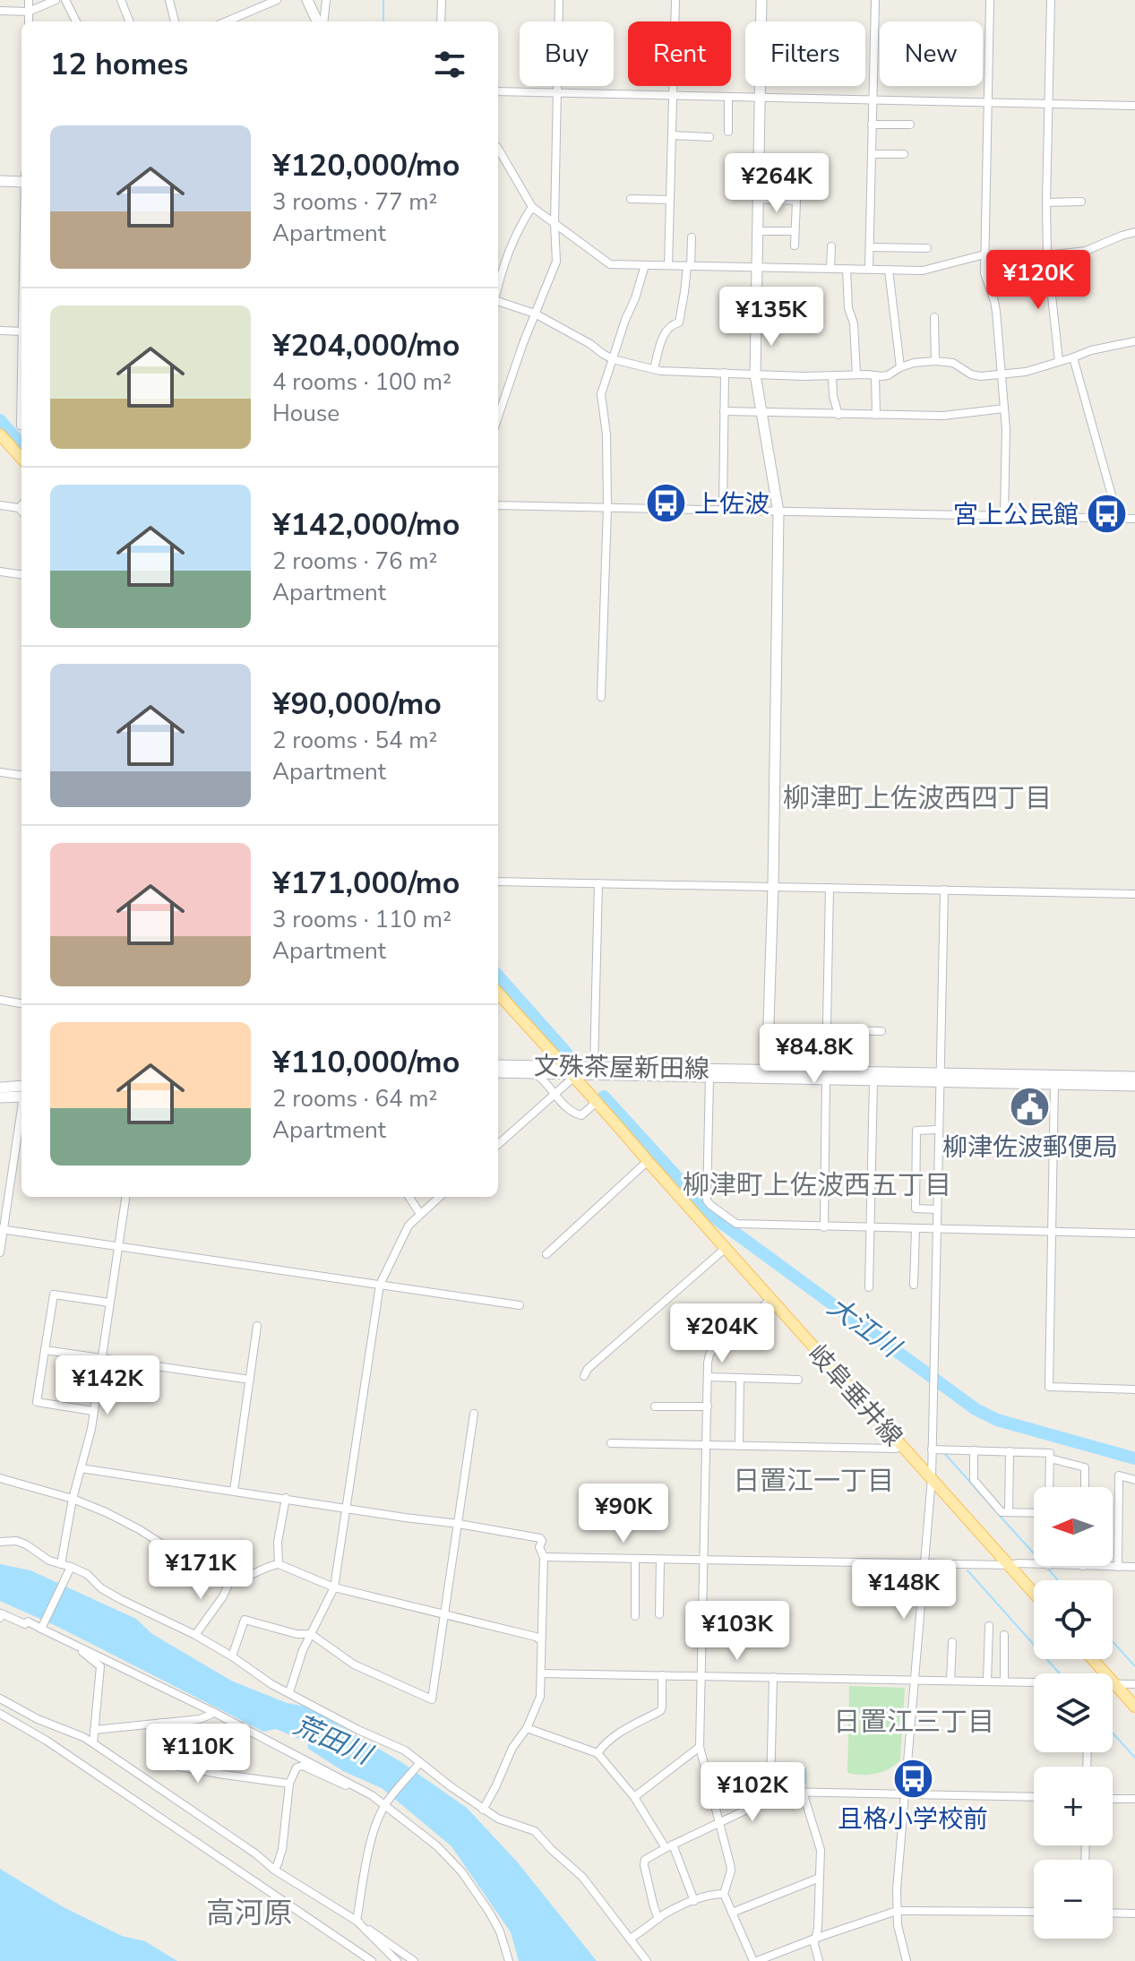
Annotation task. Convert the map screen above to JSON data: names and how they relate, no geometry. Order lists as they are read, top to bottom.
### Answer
{
  "streets": {
    "main road": ["文殊茶屋新田線", "岐阜垂井線"]
  },
  "crossings": [
    ["文殊茶屋新田線", "岐阜垂井線"]
  ],
  "districts": [
    "柳津町上佐波西四丁目",
    "柳津町上佐波西五丁目",
    "日置江一丁目",
    "日置江三丁目",
    "高河原"
  ],
  "water": ["大江川", "荒田川"],
  "places": {
    "bus stop": ["上佐波", "宮上公民館", "且格小学校前"],
    "public building": ["柳津佐波郵便局"]
  },
  "north": "left",
  "page": {
    "chip": [
      "Buy",
      "Rent",
      "Filters",
      "New"
    ],
    "heading": "12 homes",
    "list": [
      {
        "name": "¥120,000/mo",
        "note": "3 rooms · 77 m² · Apartment"
      },
      {
        "name": "¥204,000/mo",
        "note": "4 rooms · 100 m² · House"
      },
      {
        "name": "¥142,000/mo",
        "note": "2 rooms · 76 m² · Apartment"
      },
      {
        "name": "¥90,000/mo",
        "note": "2 rooms · 54 m² · Apartment"
      },
      {
        "name": "¥171,000/mo",
        "note": "3 rooms · 110 m² · Apartment"
      },
      {
        "name": "¥110,000/mo",
        "note": "2 rooms · 64 m² · Apartment"
      }
    ],
    "price": [
      "¥264K",
      "¥120K",
      "¥135K",
      "¥84.8K",
      "¥204K",
      "¥142K",
      "¥90K",
      "¥171K",
      "¥148K",
      "¥103K",
      "¥110K",
      "¥102K"
    ],
    "map_buttons": ["+", "−"]
  }
}
